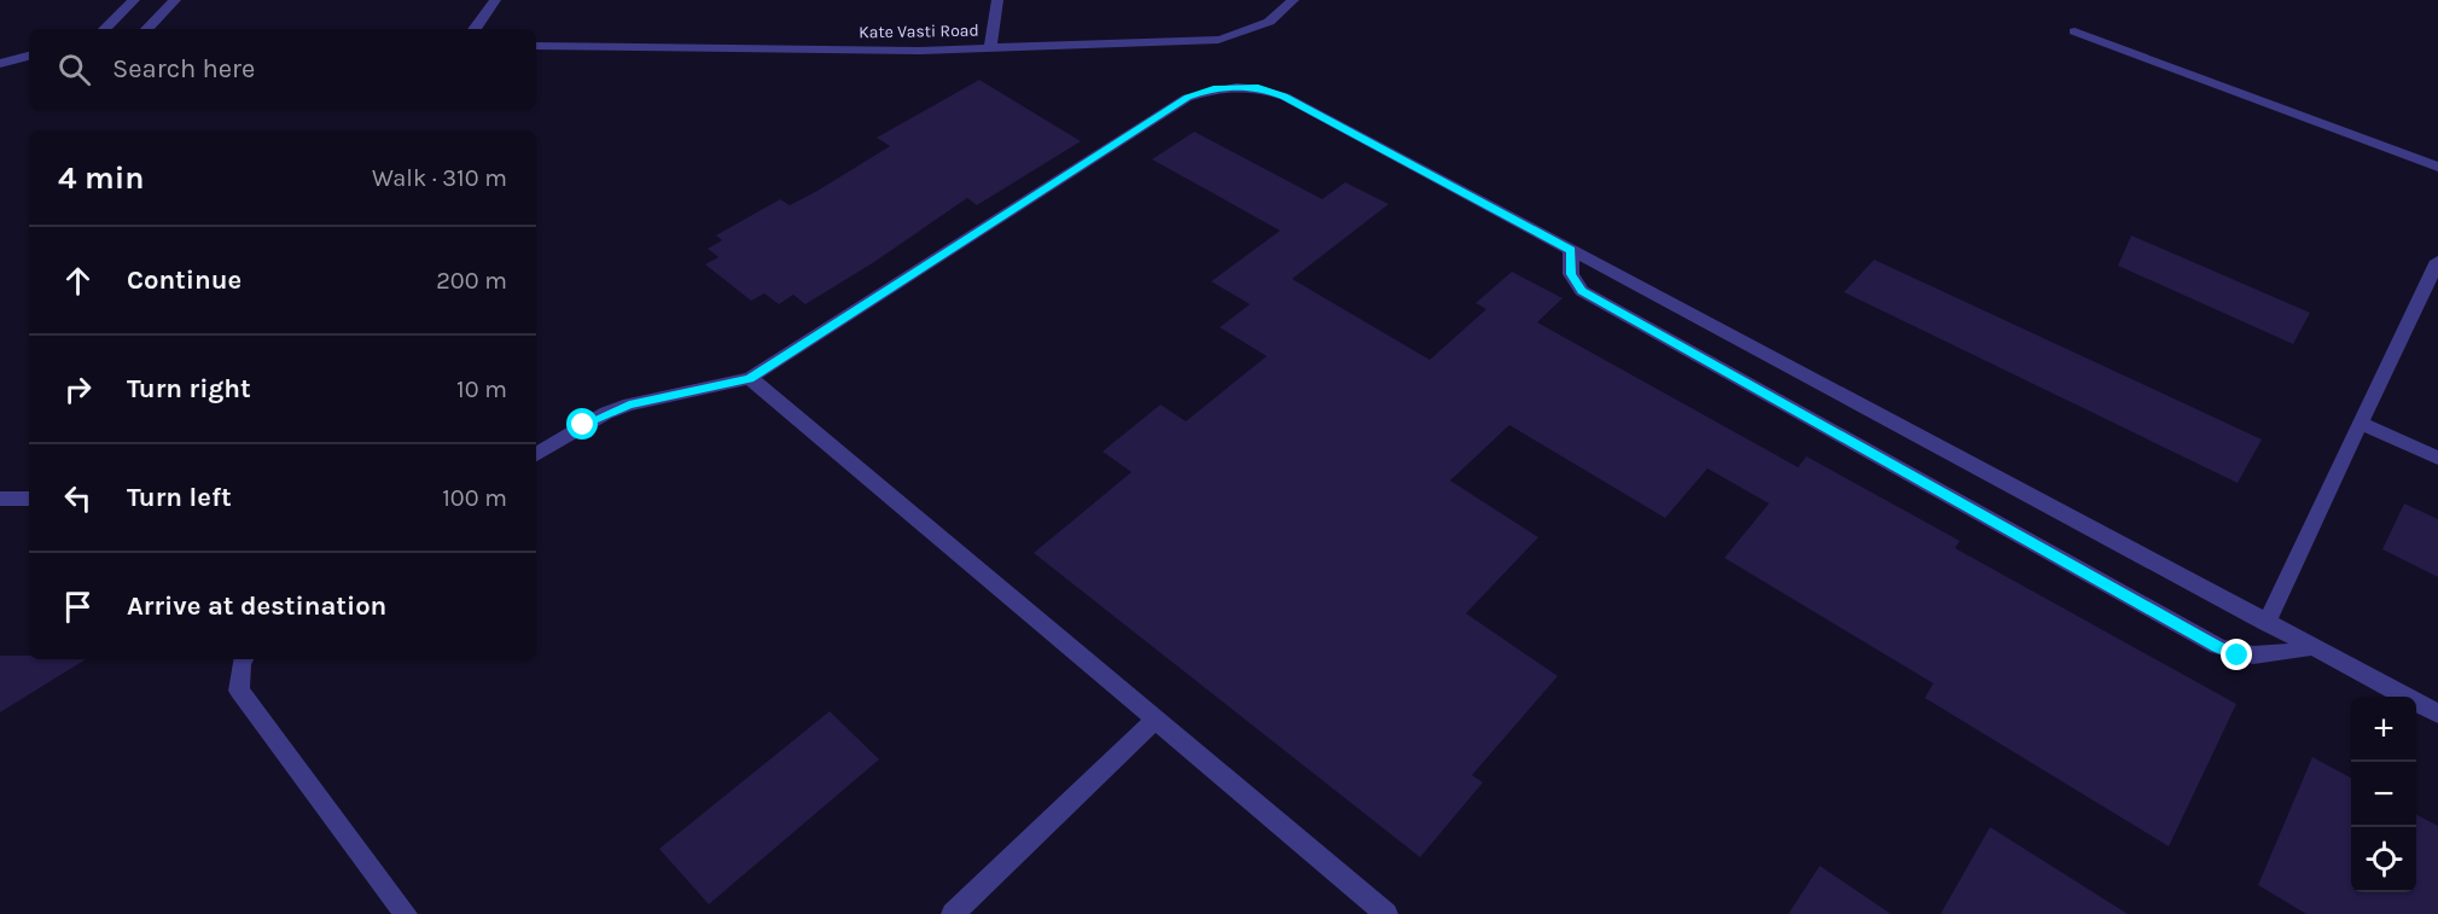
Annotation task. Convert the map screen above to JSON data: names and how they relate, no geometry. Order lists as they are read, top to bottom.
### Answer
{
  "streets": {
    "street": ["Kate Vasti Road"]
  },
  "page": {
    "search": "Search here",
    "heading": ["4 min", "Walk · 310 m"],
    "list": [
      ["Continue", "200 m"],
      ["Turn right", "10 m"],
      ["Turn left", "100 m"],
      "Arrive at destination"
    ],
    "map_buttons": ["+", "−"]
  }
}
